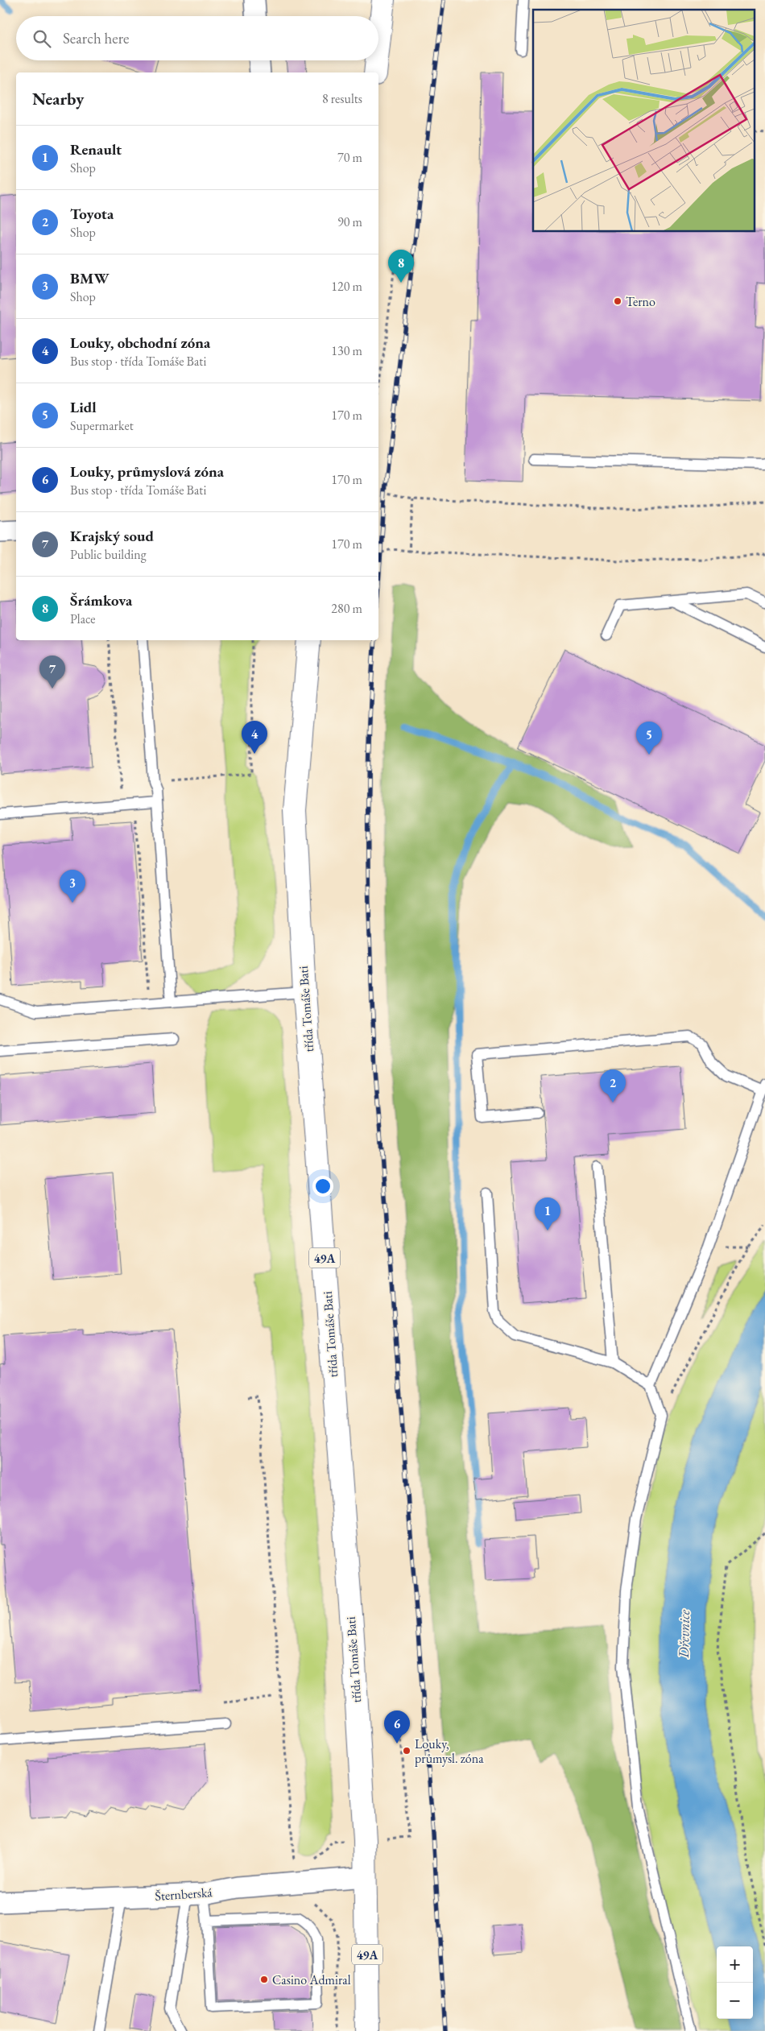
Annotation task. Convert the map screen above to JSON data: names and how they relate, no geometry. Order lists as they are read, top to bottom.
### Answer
{
  "streets": {
    "main road": ["třída Tomáše Bati", "49A"],
    "street": ["Šternberská"]
  },
  "crossings": [
    ["třída Tomáše Bati", "Šternberská"]
  ],
  "water": ["Dřevnice"],
  "places": ["Terno", "Louky, průmysl. zóna", "Casino Admiral"],
  "page": {
    "search": "Search here",
    "heading": ["Nearby", "8 results"],
    "list": [
      {
        "mark": "1",
        "name": "Renault",
        "note": "Shop",
        "value": "70 m"
      },
      {
        "mark": "2",
        "name": "Toyota",
        "note": "Shop",
        "value": "90 m"
      },
      {
        "mark": "3",
        "name": "BMW",
        "note": "Shop",
        "value": "120 m"
      },
      {
        "mark": "4",
        "name": "Louky, obchodní zóna",
        "note": "Bus stop · třída Tomáše Bati",
        "value": "130 m"
      },
      {
        "mark": "5",
        "name": "Lidl",
        "note": "Supermarket",
        "value": "170 m"
      },
      {
        "mark": "6",
        "name": "Louky, průmyslová zóna",
        "note": "Bus stop · třída Tomáše Bati",
        "value": "170 m"
      },
      {
        "mark": "7",
        "name": "Krajský soud",
        "note": "Public building",
        "value": "170 m"
      },
      {
        "mark": "8",
        "name": "Šrámkova",
        "note": "Place",
        "value": "280 m"
      }
    ],
    "pins": [
      "8",
      "7",
      "4",
      "5",
      "3",
      "2",
      "1",
      "6"
    ],
    "map_buttons": ["+", "−"]
  }
}
